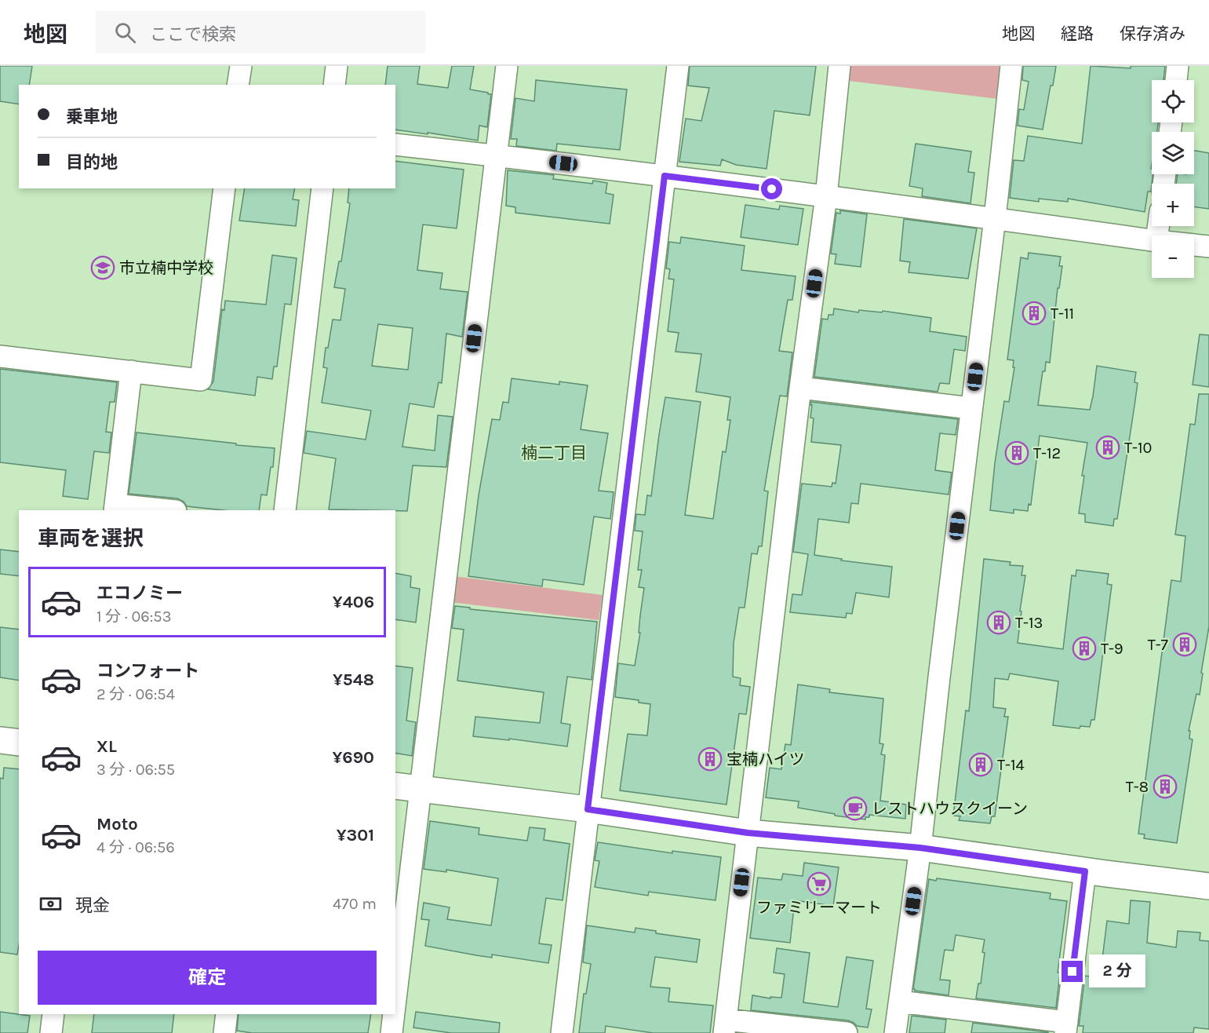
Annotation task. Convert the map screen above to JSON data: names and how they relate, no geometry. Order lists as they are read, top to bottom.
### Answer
{
  "districts": ["楠二丁目"],
  "places": {
    "school or university": ["市立楠中学校"],
    "building": [
      "T-11",
      "T-10",
      "T-12",
      "T-13",
      "T-7",
      "T-9",
      "宝楠ハイツ",
      "T-14",
      "T-8"
    ],
    "cafe": ["レストハウスクイーン"],
    "supermarket": ["ファミリーマート"]
  },
  "page": {
    "header": "地図",
    "search": "ここで検索",
    "nav": ["地図", "経路", "保存済み"],
    "map_buttons": ["+", "−"],
    "banner": ["乗車地", "目的地"],
    "heading": "車両を選択",
    "list": [
      {
        "name": "エコノミー",
        "note": "1 分 · 06:53",
        "value": "¥406"
      },
      {
        "name": "コンフォート",
        "note": "2 分 · 06:54",
        "value": "¥548"
      },
      {
        "name": "XL",
        "note": "3 分 · 06:55",
        "value": "¥690"
      },
      {
        "name": "Moto",
        "note": "4 分 · 06:56",
        "value": "¥301"
      }
    ],
    "pay": ["現金", "470 m"],
    "buttons": "確定",
    "bubble": "2 分"
  }
}
